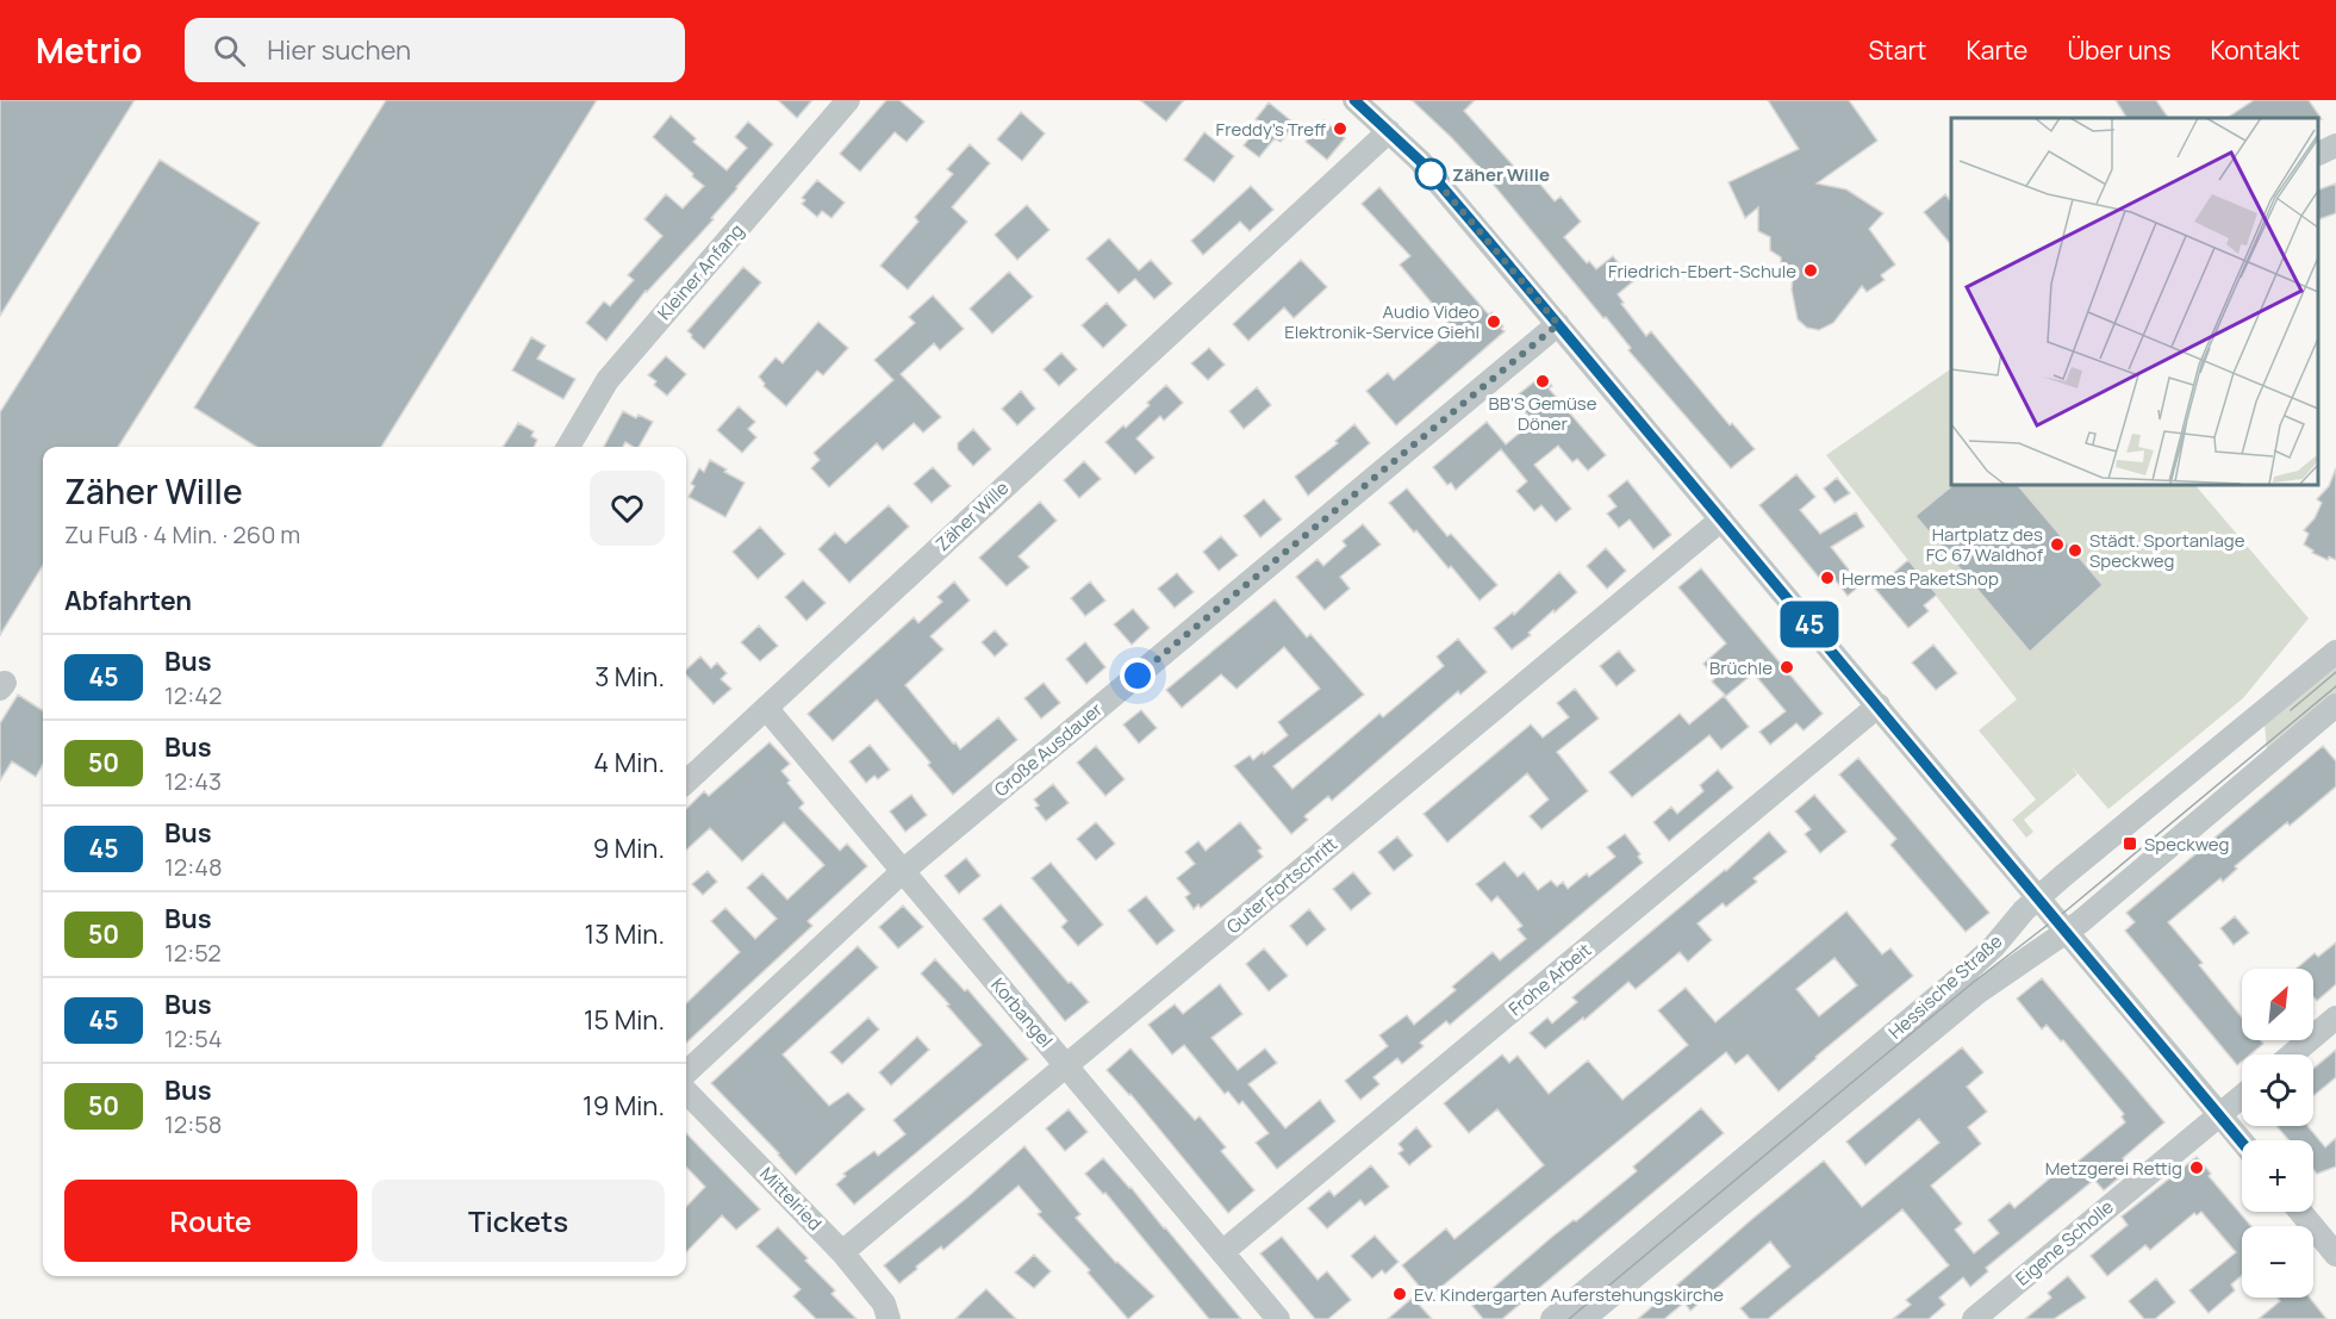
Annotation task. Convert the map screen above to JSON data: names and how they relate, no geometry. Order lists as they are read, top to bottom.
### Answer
{
  "streets": {
    "street": [
      "Kleiner Anfang",
      "Zäher Wille",
      "Große Ausdauer",
      "Guter Fortschritt",
      "Frohe Arbeit",
      "Hessische Straße",
      "Korbangel",
      "Mittelried",
      "Eigene Scholle"
    ]
  },
  "crossings": [
    ["Zäher Wille", "Korbangel"],
    ["Große Ausdauer", "Korbangel"],
    ["Guter Fortschritt", "Korbangel"],
    ["Guter Fortschritt", "Mittelried"],
    ["Frohe Arbeit", "Korbangel"]
  ],
  "places": {
    "other": [
      "Freddy's Treff",
      "Zäher Wille",
      "Friedrich-Ebert-Schule",
      "Audio Video Elektronik-Service Giehl",
      "BB'S Gemüse Döner",
      "Hartplatz des FC 67 Waldhof",
      "Städt. Sportanlage Speckweg",
      "Hermes PaketShop",
      "Brüchle",
      "Metzgerei Rettig",
      "Ev. Kindergarten Auferstehungskirche"
    ],
    "transit": ["Speckweg"]
  },
  "lines": ["bus line 45"],
  "north": "top right",
  "page": {
    "header": "Metrio",
    "search": "Hier suchen",
    "nav": [
      "Start",
      "Karte",
      "Über uns",
      "Kontakt"
    ],
    "on_map": "45",
    "heading": [
      ["Zäher Wille", "Zu Fuß · 4 Min. · 260 m"],
      "Abfahrten"
    ],
    "list": [
      {
        "mark": "45",
        "name": "Bus",
        "note": "12:42",
        "value": "3 Min."
      },
      {
        "mark": "50",
        "name": "Bus",
        "note": "12:43",
        "value": "4 Min."
      },
      {
        "mark": "45",
        "name": "Bus",
        "note": "12:48",
        "value": "9 Min."
      },
      {
        "mark": "50",
        "name": "Bus",
        "note": "12:52",
        "value": "13 Min."
      },
      {
        "mark": "45",
        "name": "Bus",
        "note": "12:54",
        "value": "15 Min."
      },
      {
        "mark": "50",
        "name": "Bus",
        "note": "12:58",
        "value": "19 Min."
      }
    ],
    "map_buttons": ["+", "−"],
    "buttons": ["Route", "Tickets"]
  }
}
